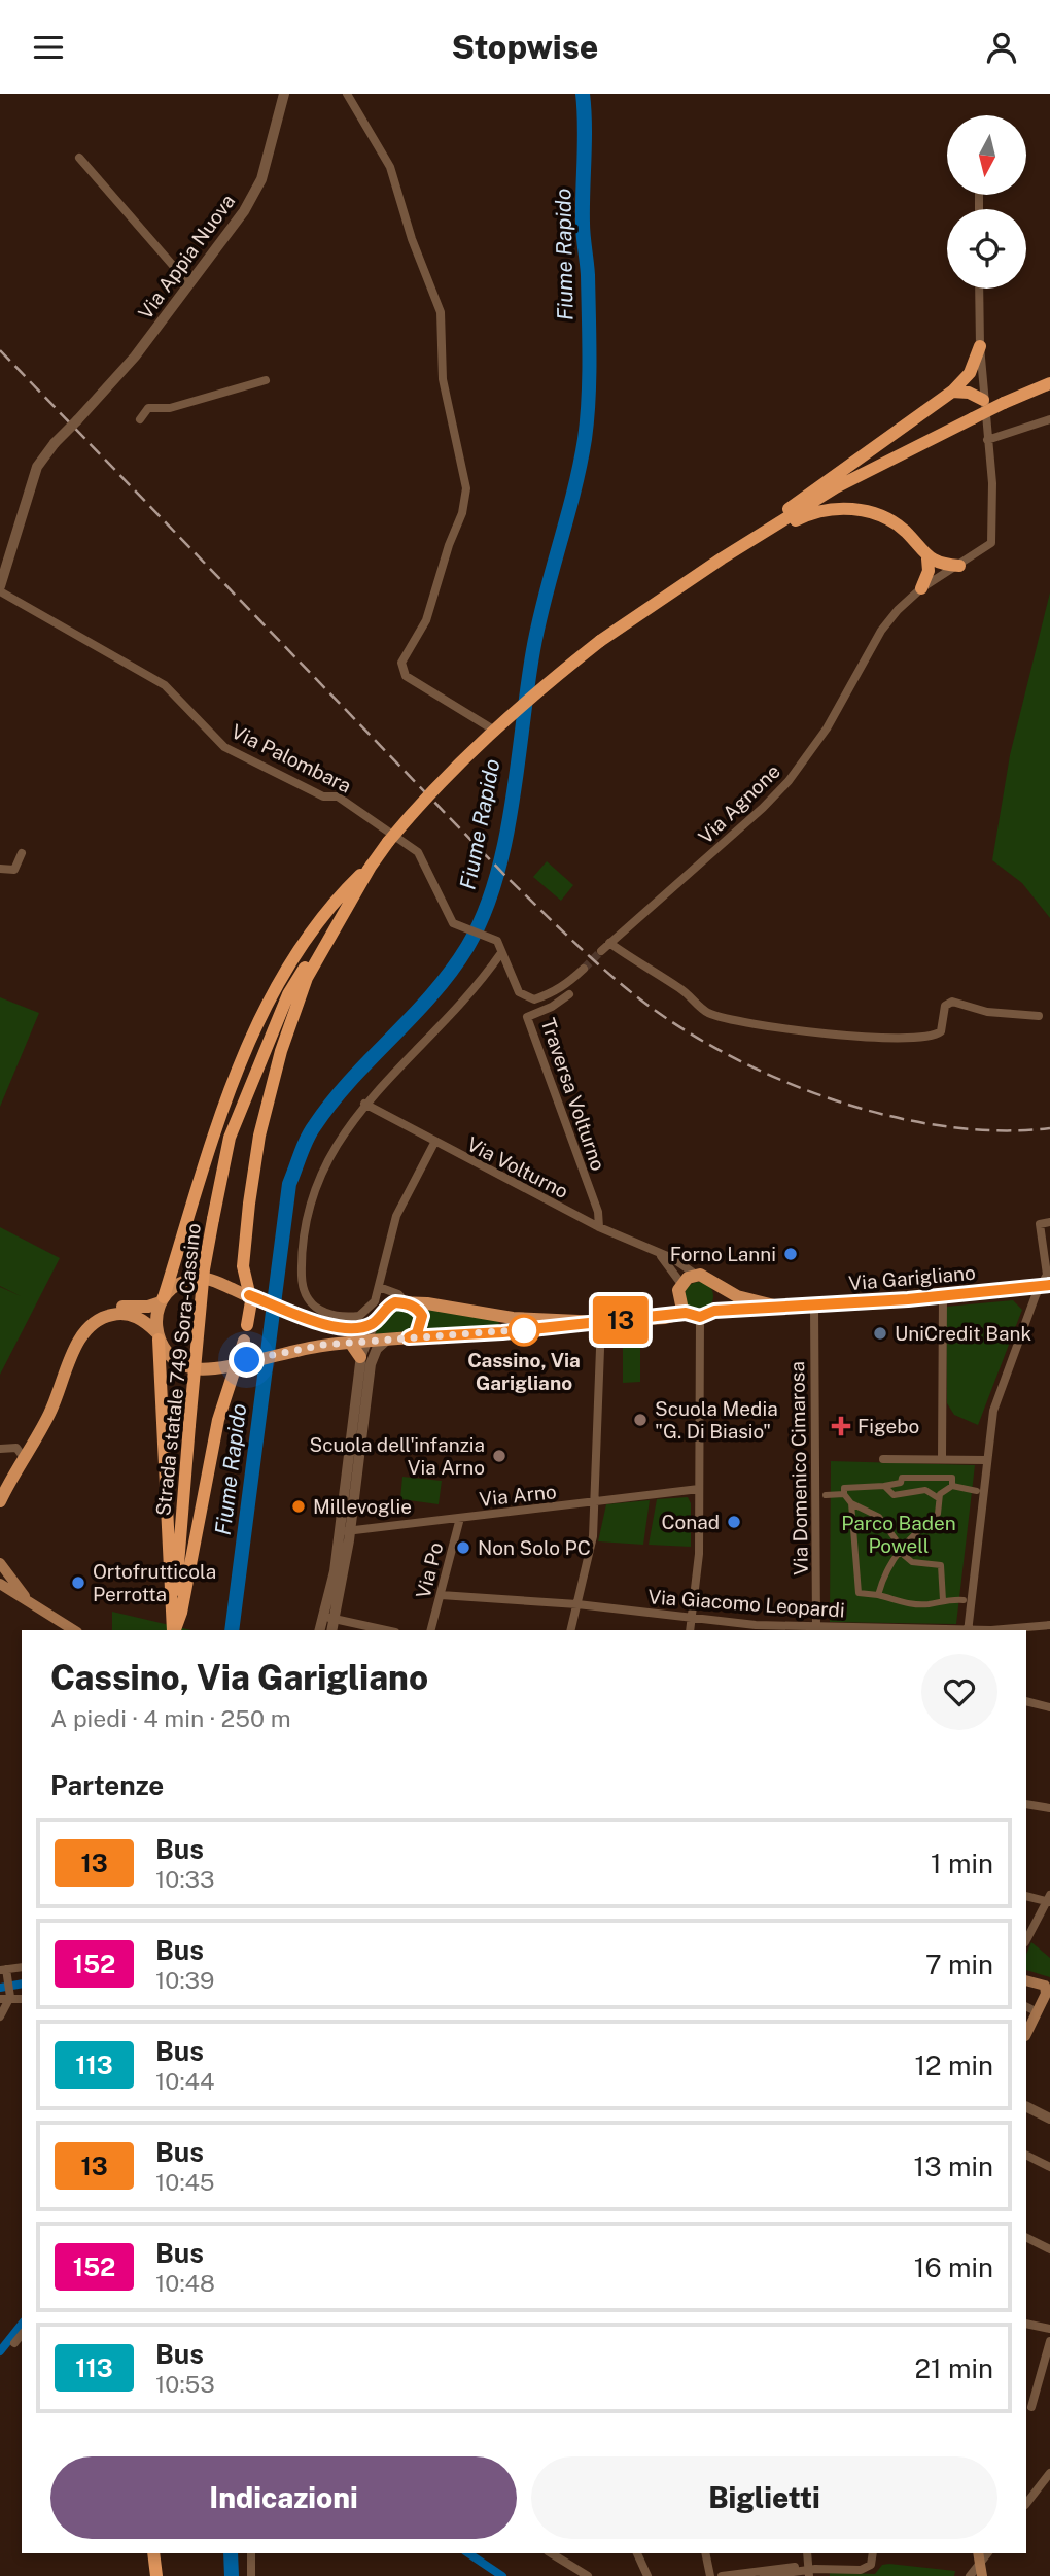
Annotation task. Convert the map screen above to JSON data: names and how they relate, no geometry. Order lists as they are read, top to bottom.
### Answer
{
  "streets": {
    "highway": ["Strada statale 749 Sora-Cassino"],
    "main road": ["Via Garigliano"],
    "street": [
      "Via Appia Nuova",
      "Via Palombara",
      "Via Agnone",
      "Traversa Volturno",
      "Via Volturno",
      "Via Domenico Cimarosa",
      "Via Arno",
      "Via Po",
      "Via Giacomo Leopardi"
    ]
  },
  "crossings": [
    ["Via Appia Nuova", "Via Palombara"],
    ["Traversa Volturno", "Via Volturno"],
    ["Via Volturno", "Via Garigliano"],
    ["Via Garigliano", "Via Domenico Cimarosa"],
    ["Via Domenico Cimarosa", "Via Giacomo Leopardi"],
    ["Via Arno", "Via Po"],
    ["Via Po", "Via Giacomo Leopardi"]
  ],
  "water": ["Fiume Rapido"],
  "parks": ["Parco Baden Powell"],
  "places": {
    "other": [
      "Forno Lanni",
      "Cassino, Via Garigliano",
      "UniCredit Bank",
      "Scuola Media \"G. Di Biasio\"",
      "Scuola dell'infanzia Via Arno",
      "Millevoglie",
      "Conad",
      "Non Solo PC",
      "Ortofrutticola Perrotta"
    ],
    "health": ["Figebo"]
  },
  "lines": ["bus line 13"],
  "north": "bottom",
  "page": {
    "header": "Stopwise",
    "on_map": "13",
    "heading": [
      ["Cassino, Via Garigliano", "A piedi · 4 min · 250 m"],
      "Partenze"
    ],
    "list": [
      {
        "mark": "13",
        "name": "Bus",
        "note": "10:33",
        "value": "1 min"
      },
      {
        "mark": "152",
        "name": "Bus",
        "note": "10:39",
        "value": "7 min"
      },
      {
        "mark": "113",
        "name": "Bus",
        "note": "10:44",
        "value": "12 min"
      },
      {
        "mark": "13",
        "name": "Bus",
        "note": "10:45",
        "value": "13 min"
      },
      {
        "mark": "152",
        "name": "Bus",
        "note": "10:48",
        "value": "16 min"
      },
      {
        "mark": "113",
        "name": "Bus",
        "note": "10:53",
        "value": "21 min"
      }
    ],
    "buttons": ["Indicazioni", "Biglietti"]
  }
}
